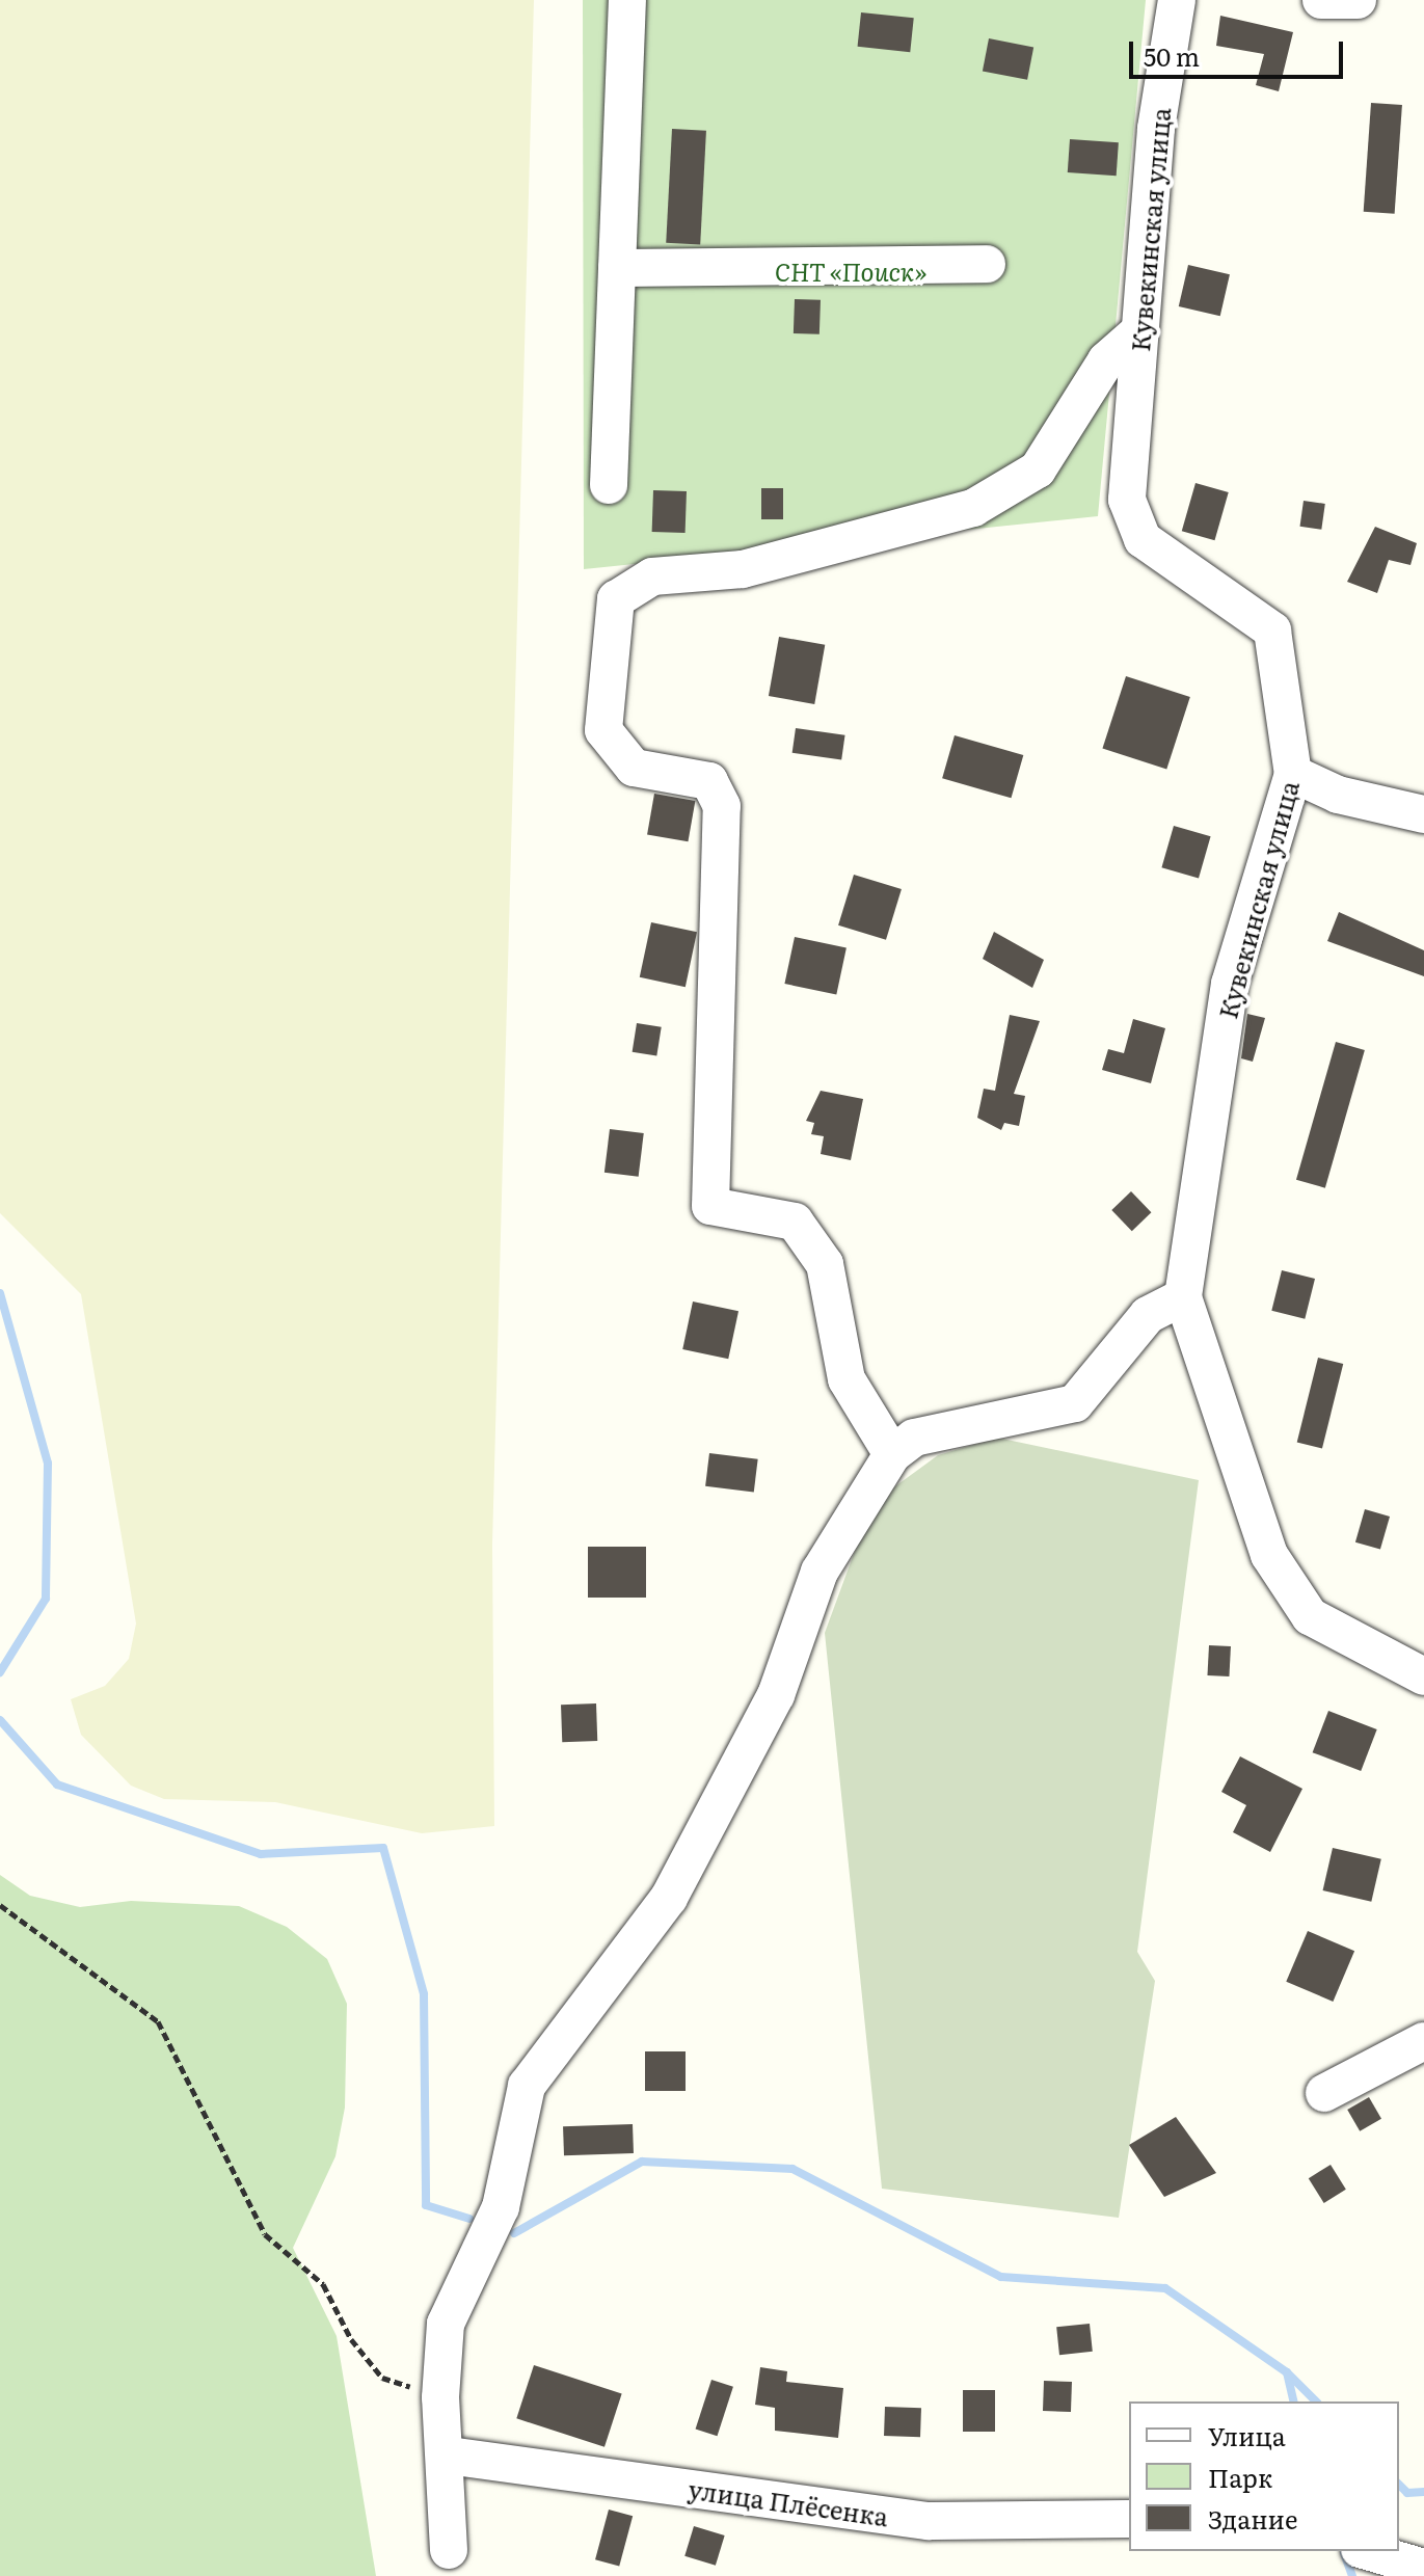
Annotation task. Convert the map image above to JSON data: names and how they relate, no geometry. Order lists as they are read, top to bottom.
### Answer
{
  "streets": {
    "street": ["Кувекинская улица", "улица Плёсенка"]
  },
  "parks": ["СНТ «Поиск»"],
  "legend": ["Улица", "Парк", "Здание"],
  "scale_bar": "50 m"
}
